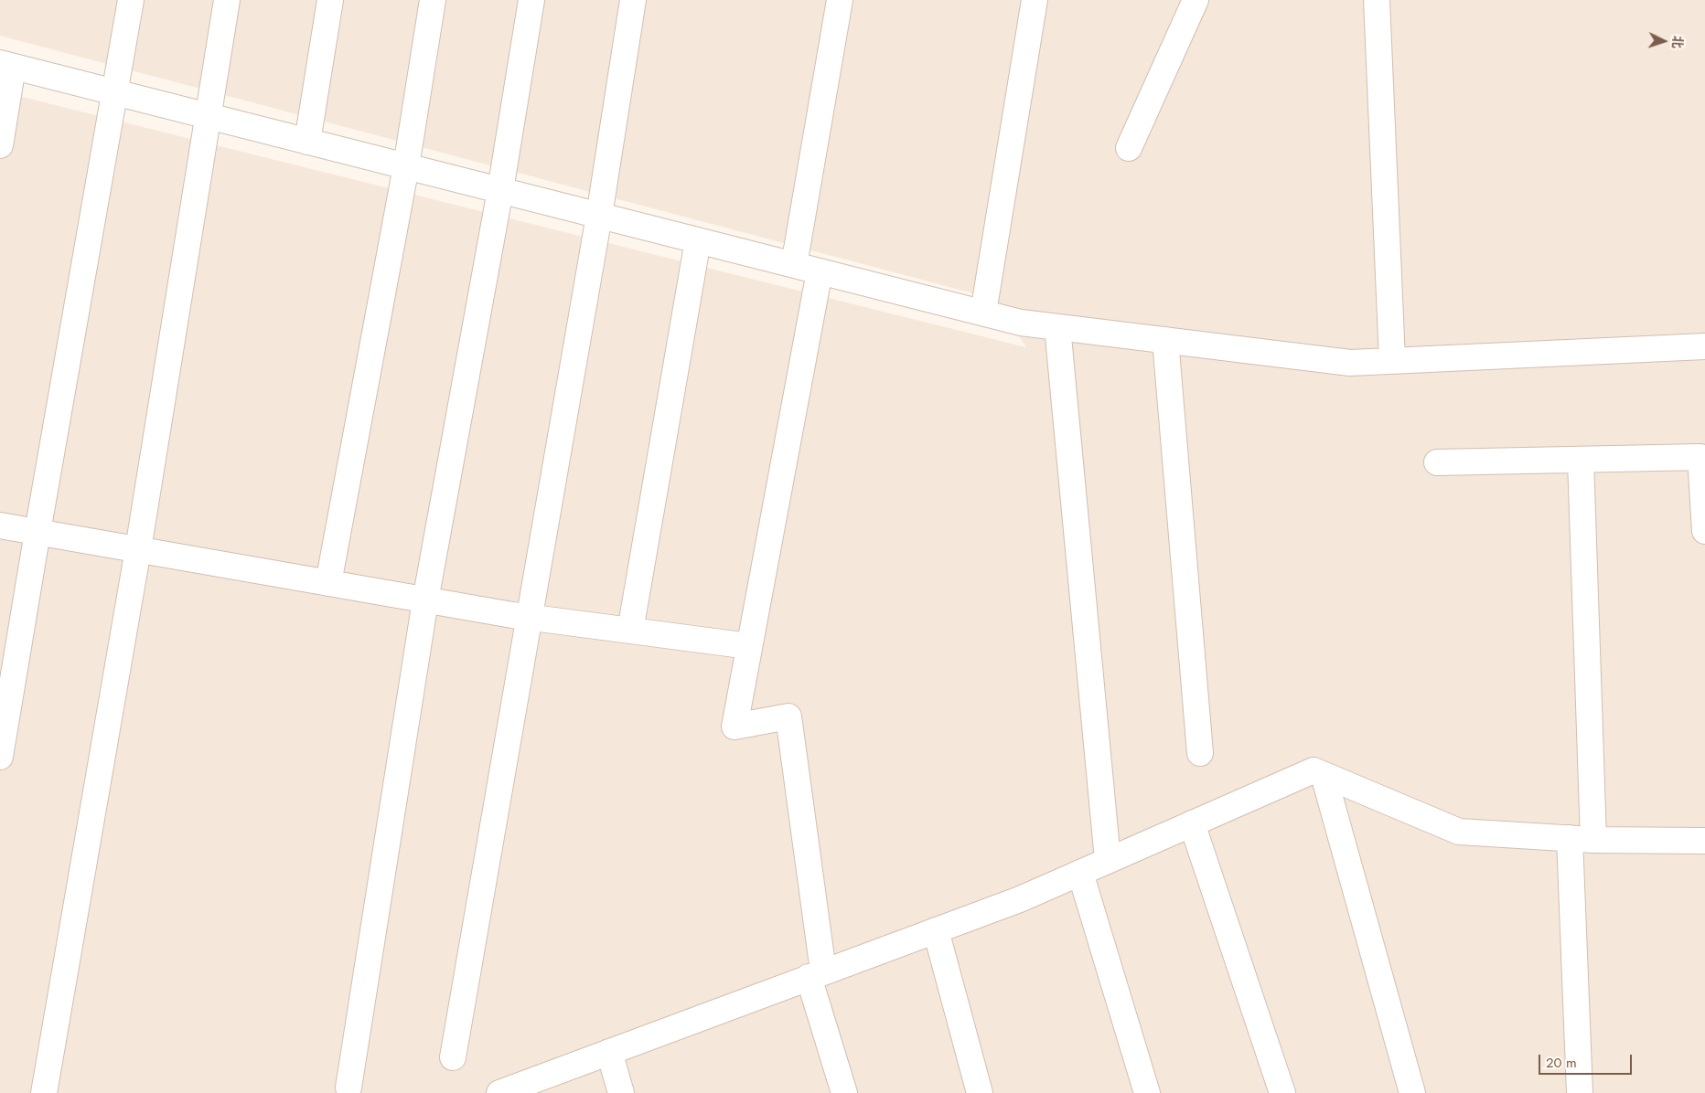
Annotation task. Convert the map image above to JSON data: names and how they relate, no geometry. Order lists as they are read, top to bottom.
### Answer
{
  "scale_bar": "20 m",
  "north": "right"
}
